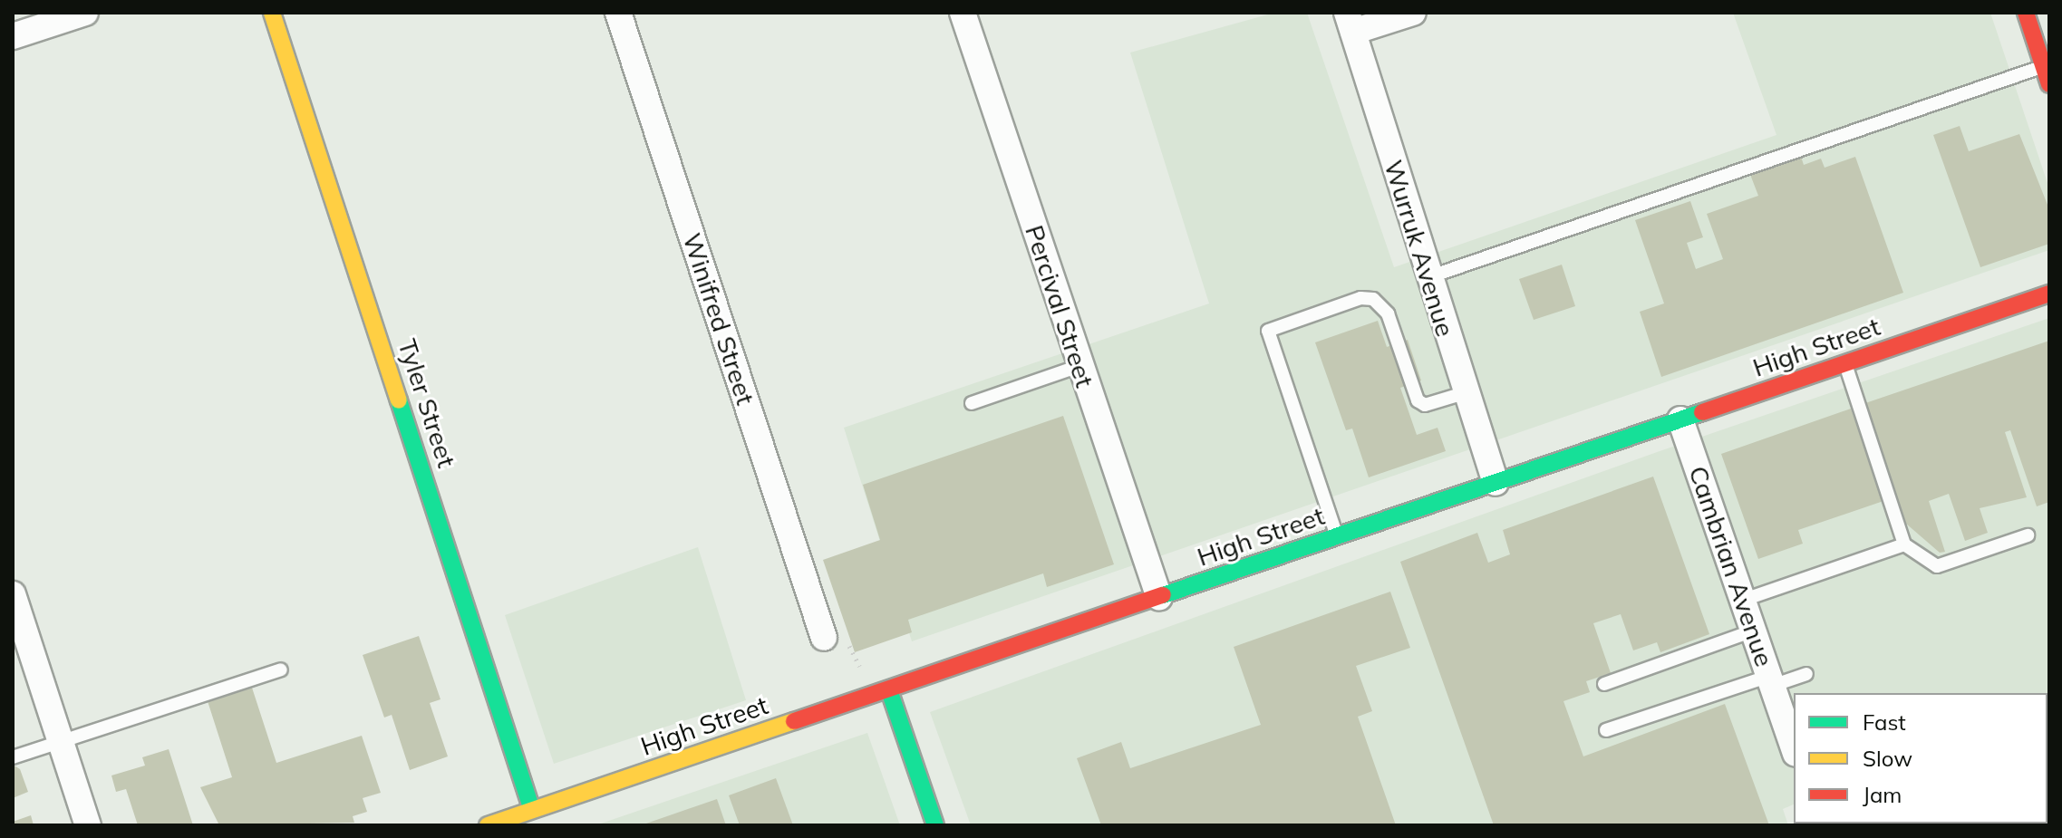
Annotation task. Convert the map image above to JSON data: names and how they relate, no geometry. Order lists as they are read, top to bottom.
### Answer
{
  "streets": {
    "main road": ["High Street", "Tyler Street"],
    "street": [
      "Wurruk Avenue",
      "Percival Street",
      "Winifred Street",
      "Cambrian Avenue"
    ]
  },
  "crossings": [
    ["Wurruk Avenue", "High Street"],
    ["Percival Street", "High Street"],
    ["High Street", "Tyler Street"],
    ["High Street", "Cambrian Avenue"]
  ],
  "legend": ["Fast", "Slow", "Jam"]
}
